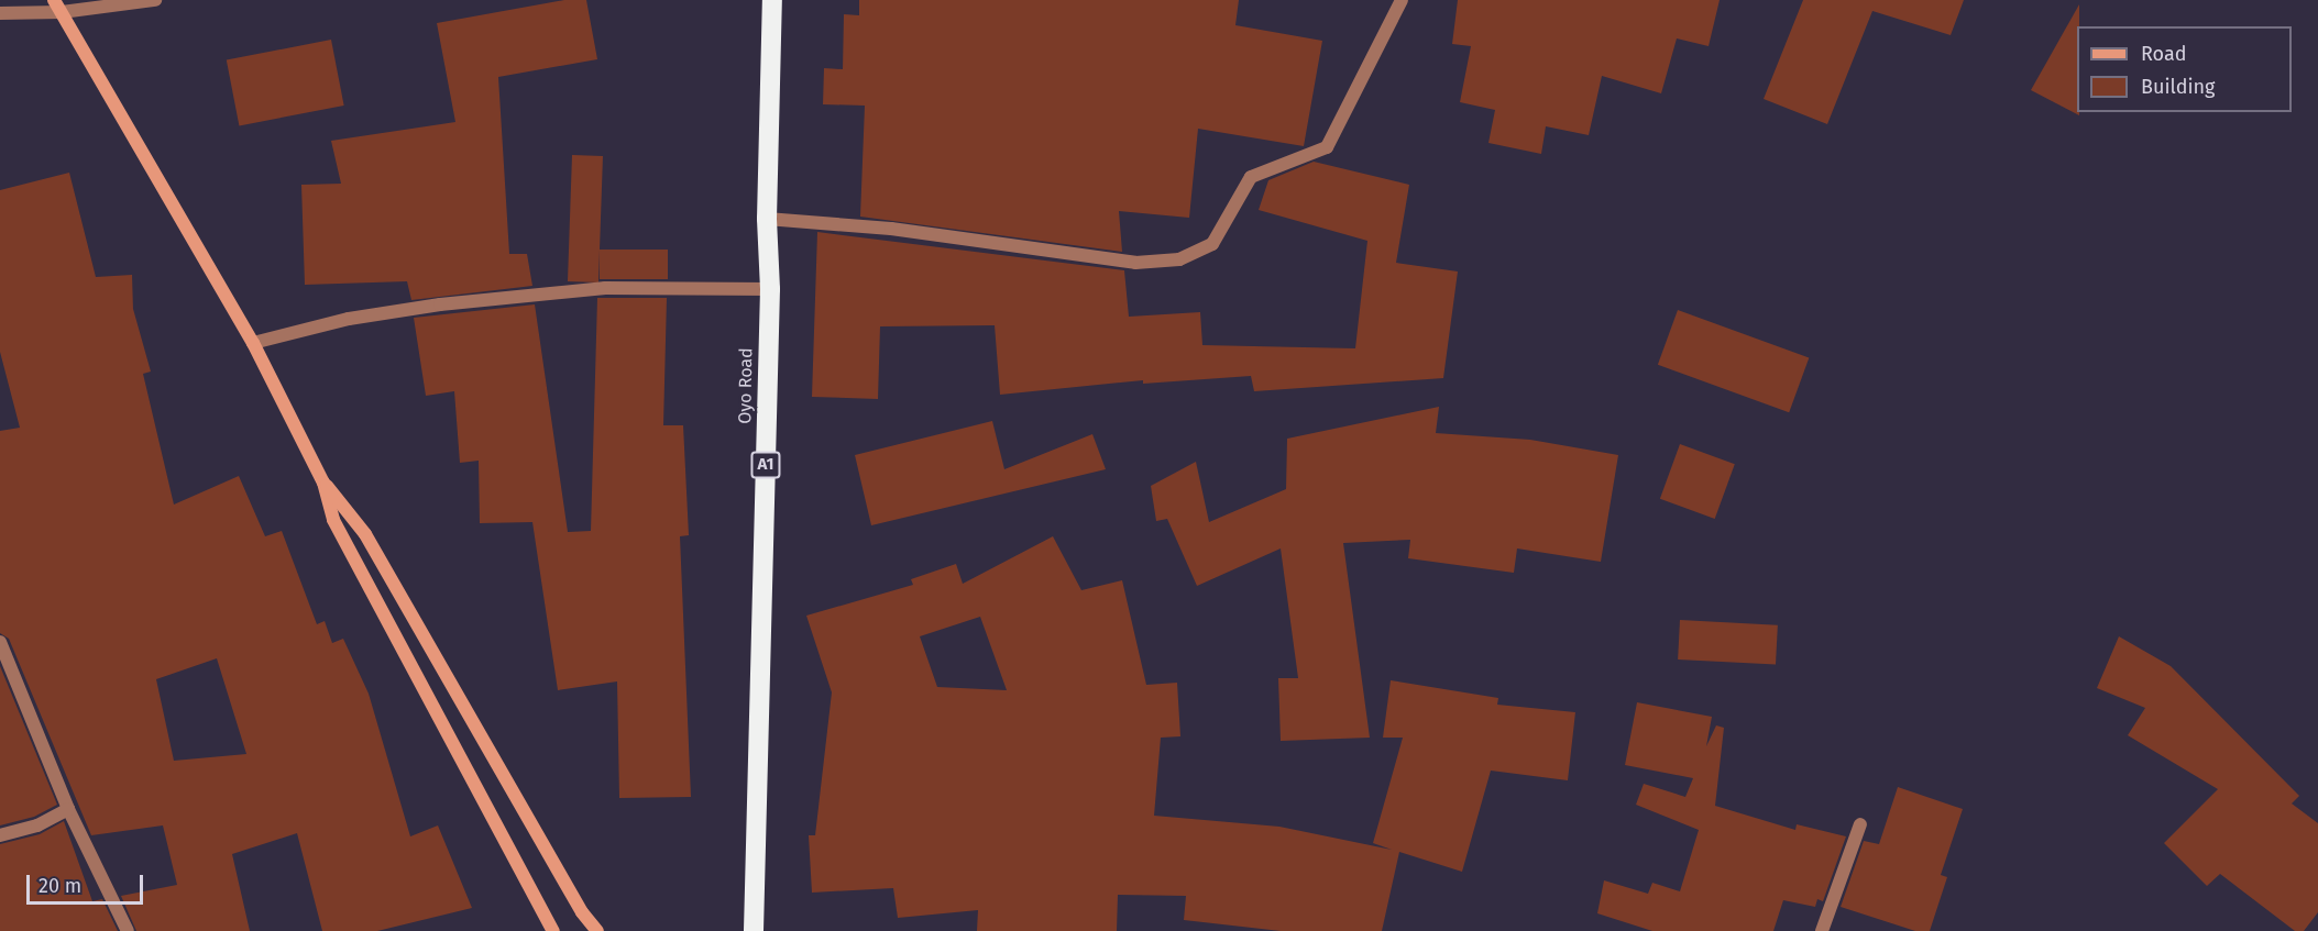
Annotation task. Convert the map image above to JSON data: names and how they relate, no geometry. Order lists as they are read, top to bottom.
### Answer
{
  "streets": {
    "highway": ["Oyo Road", "A1"]
  },
  "legend": ["Road", "Building"],
  "scale_bar": "20 m"
}
